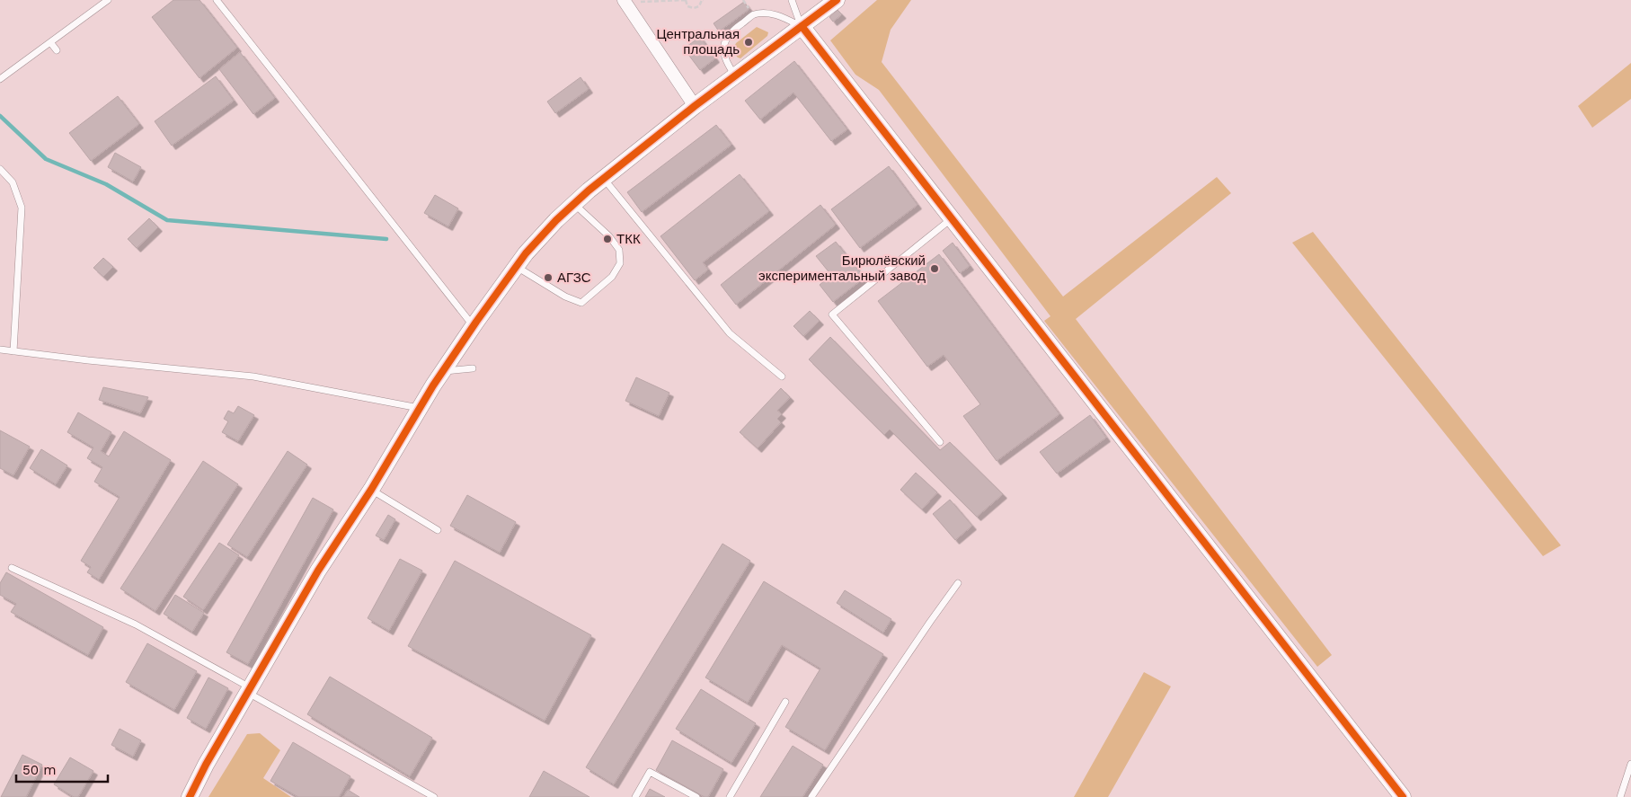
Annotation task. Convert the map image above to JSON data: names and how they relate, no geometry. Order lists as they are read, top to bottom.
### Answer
{
  "places": [
    "Центральная площадь",
    "ТКК",
    "Бирюлёвский экспериментальный завод",
    "АГЗС"
  ],
  "scale_bar": "50 m"
}
